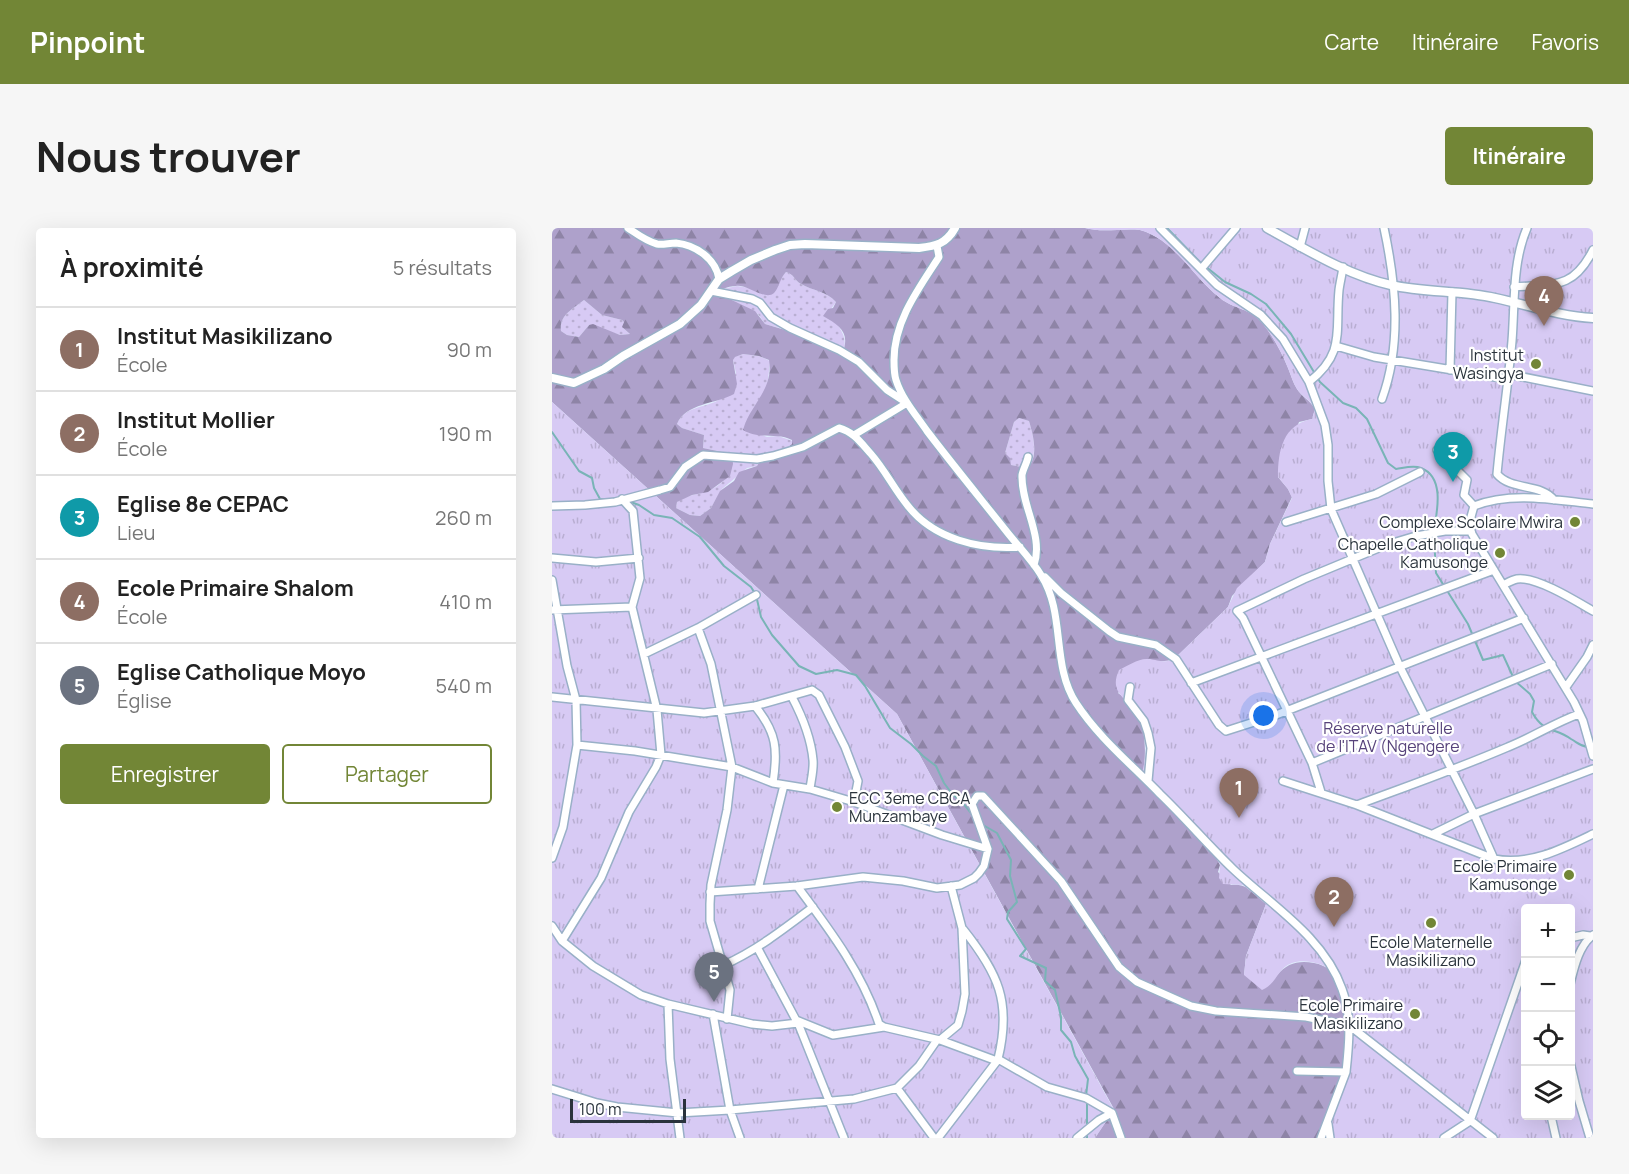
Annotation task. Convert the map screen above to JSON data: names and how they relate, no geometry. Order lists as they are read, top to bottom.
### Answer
{
  "parks": ["Réserve naturelle de l'ITAV (Ngengere"],
  "places": [
    "Institut Wasingya",
    "Complexe Scolaire Mwira",
    "Chapelle Catholique Kamusonge",
    "ECC 3eme CBCA Munzambaye",
    "Ecole Primaire Kamusonge",
    "Ecole Maternelle Masikilizano",
    "Ecole Primaire Masikilizano"
  ],
  "scale_bar": "100 m",
  "page": {
    "header": "Pinpoint",
    "nav": ["Carte", "Itinéraire", "Favoris"],
    "title": "Nous trouver",
    "buttons": [
      "Itinéraire",
      ["Enregistrer", "Partager"]
    ],
    "heading": ["À proximité", "5 résultats"],
    "pins": [
      "4",
      "3",
      "1",
      "2",
      "5"
    ],
    "list": [
      {
        "mark": "1",
        "name": "Institut Masikilizano",
        "note": "École",
        "value": "90 m"
      },
      {
        "mark": "2",
        "name": "Institut Mollier",
        "note": "École",
        "value": "190 m"
      },
      {
        "mark": "3",
        "name": "Eglise 8e CEPAC",
        "note": "Lieu",
        "value": "260 m"
      },
      {
        "mark": "4",
        "name": "Ecole Primaire Shalom",
        "note": "École",
        "value": "410 m"
      },
      {
        "mark": "5",
        "name": "Eglise Catholique Moyo",
        "note": "Église",
        "value": "540 m"
      }
    ],
    "map_buttons": ["+", "−"],
    "scale": "100 m"
  }
}
